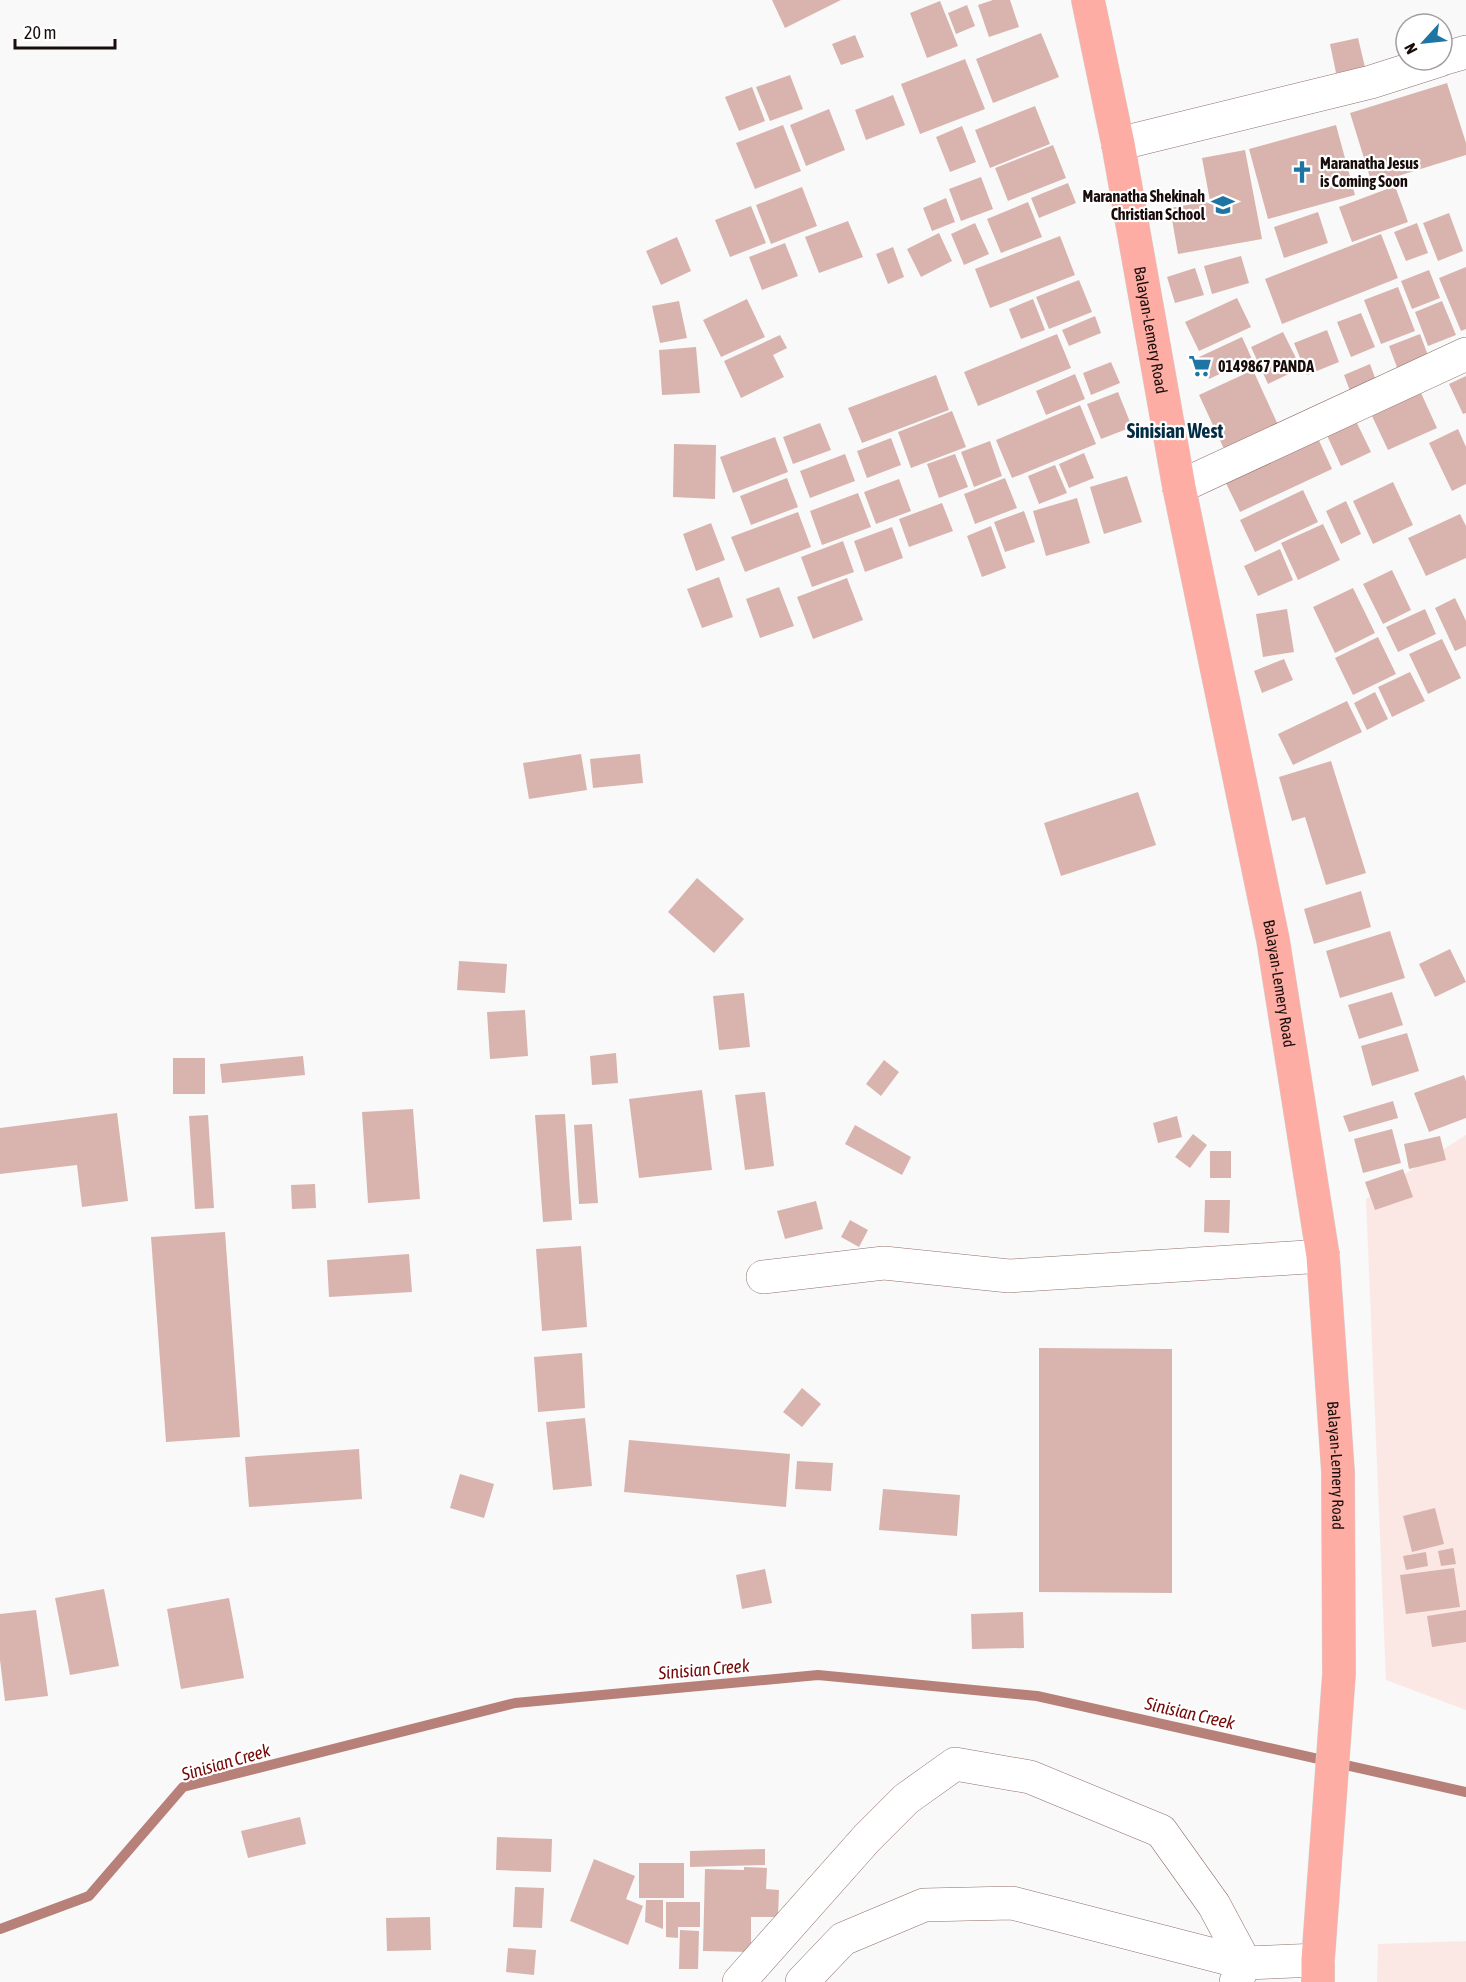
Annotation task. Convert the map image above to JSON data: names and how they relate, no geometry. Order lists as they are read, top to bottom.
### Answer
{
  "streets": {
    "main road": ["Balayan-Lemery Road"]
  },
  "districts": ["Sinisian West"],
  "water": ["Sinisian Creek"],
  "places": {
    "church": ["Maranatha Jesus is Coming Soon"],
    "school or university": ["Maranatha Shekinah Christian School"],
    "supermarket": ["0149867 PANDA"]
  },
  "scale_bar": "20 m",
  "north": "bottom left"
}
